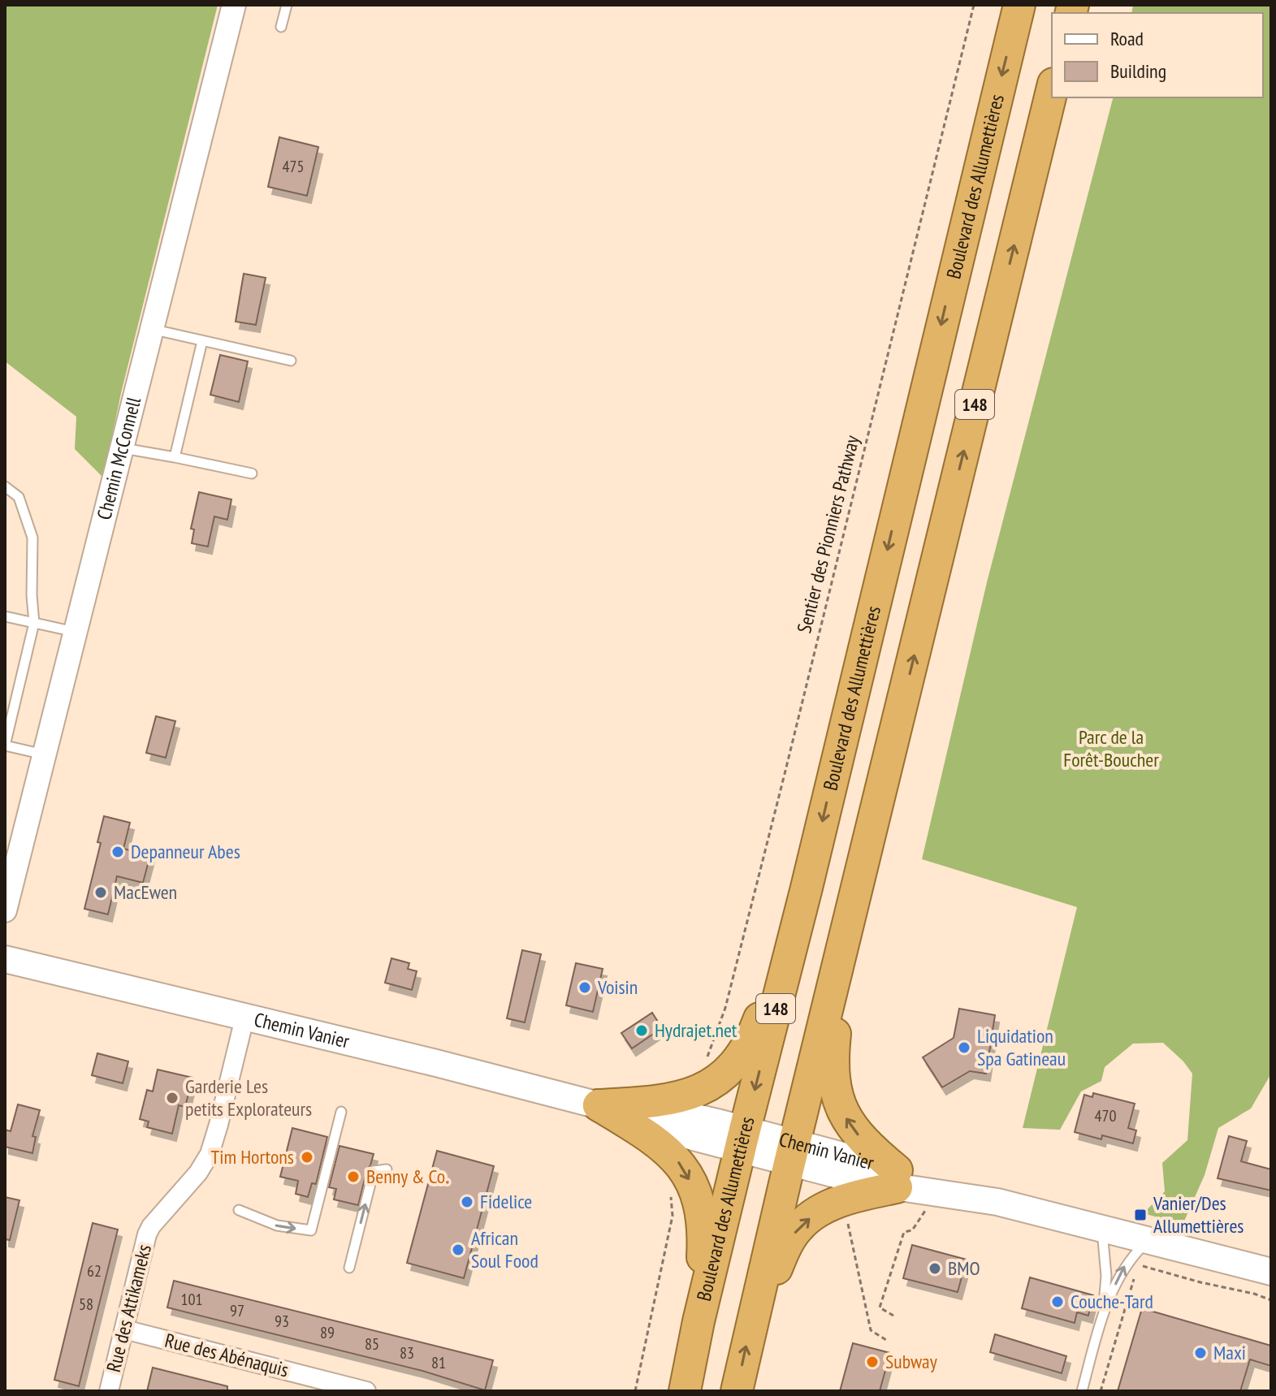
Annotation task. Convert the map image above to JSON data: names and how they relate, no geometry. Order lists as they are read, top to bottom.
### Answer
{
  "streets": {
    "highway": ["Boulevard des Allumettières", "148"],
    "main road": ["Chemin Vanier"],
    "street": ["Chemin McConnell", "Rue des Attikameks", "Rue des Abénaquis"],
    "path": ["Sentier des Pionniers Pathway"]
  },
  "crossings": [
    ["Boulevard des Allumettières", "Chemin Vanier"],
    ["148", "Chemin Vanier"],
    ["Chemin Vanier", "Rue des Attikameks"],
    ["Rue des Attikameks", "Rue des Abénaquis"]
  ],
  "parks": ["Parc de la Forêt-Boucher"],
  "places": {
    "other": [
      "Depanneur Abes",
      "MacEwen",
      "Voisin",
      "Hydrajet.net",
      "Liquidation Spa Gatineau",
      "Garderie Les petits Explorateurs",
      "Tim Hortons",
      "Benny & Co.",
      "Fidelice",
      "African Soul Food",
      "BMO",
      "Couche-Tard",
      "Maxi",
      "Subway"
    ],
    "transit": ["Vanier/Des Allumettières"]
  },
  "house_numbers": [
    "475",
    "470",
    "62",
    "101",
    "58",
    "97",
    "93",
    "89",
    "85",
    "83",
    "81"
  ],
  "legend": ["Road", "Building"]
}
